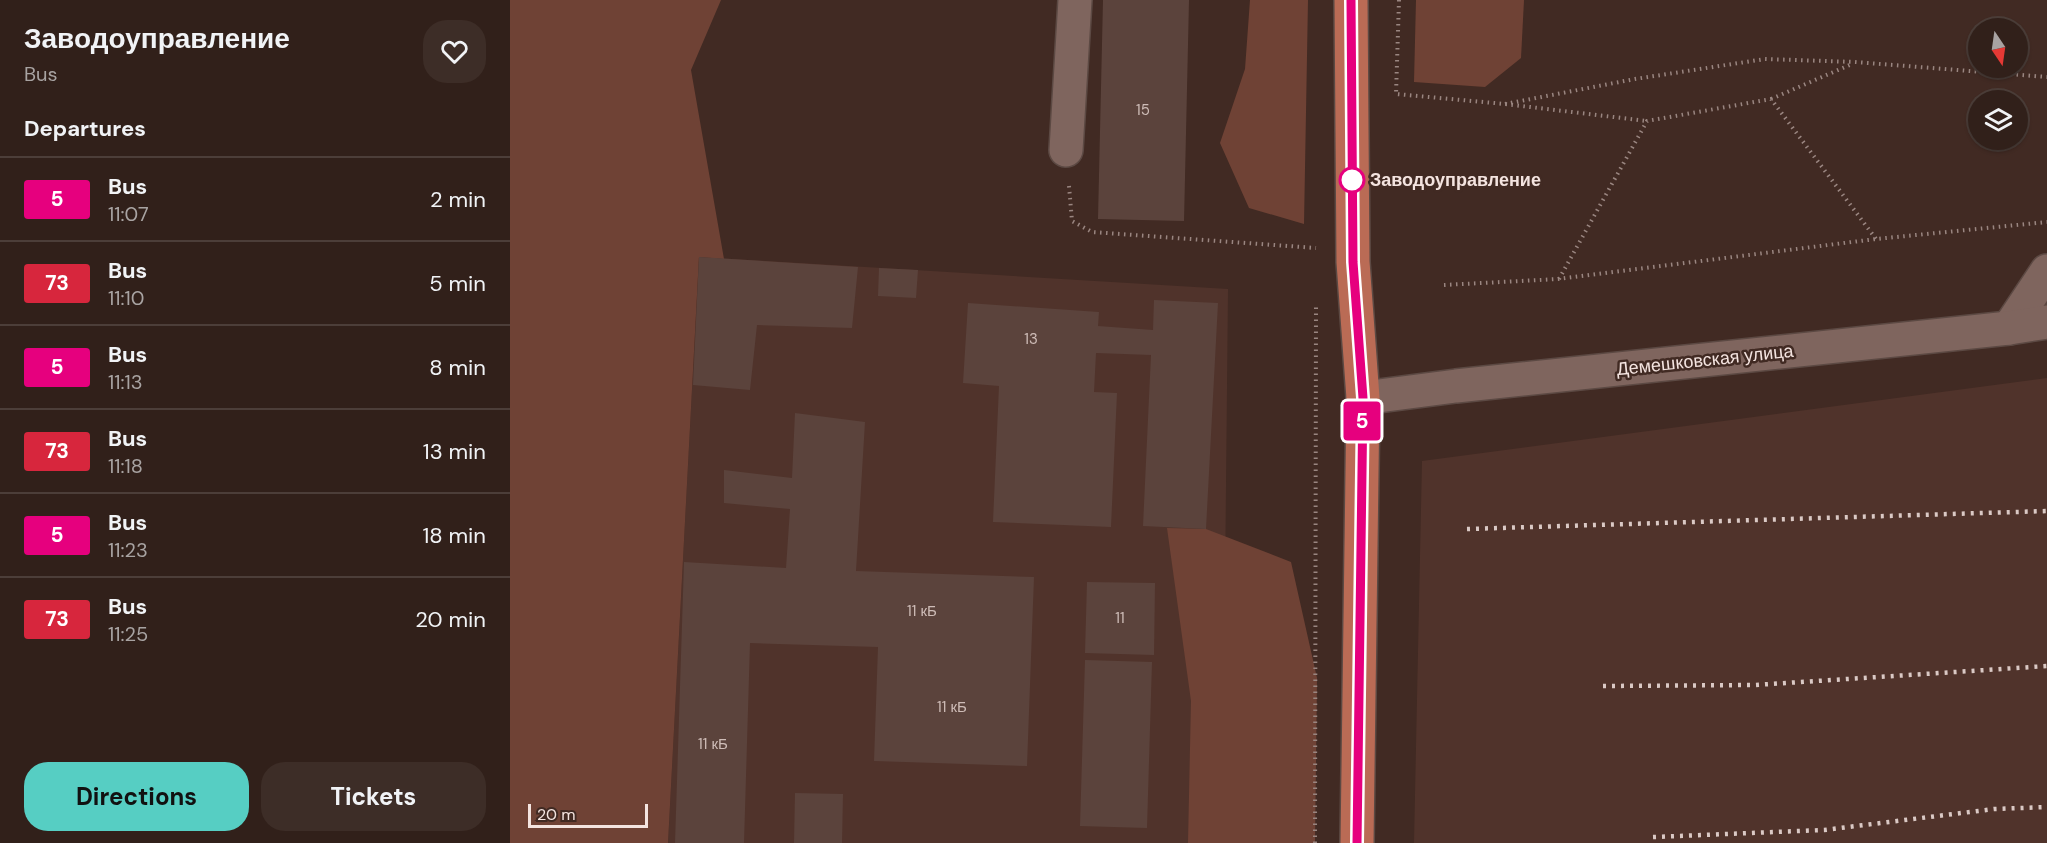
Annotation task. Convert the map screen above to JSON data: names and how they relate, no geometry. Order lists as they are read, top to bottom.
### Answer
{
  "streets": {
    "street": ["Демешковская улица"]
  },
  "places": ["Заводоуправление"],
  "lines": ["bus line 5"],
  "house_numbers": [
    "15",
    "13",
    "11 кБ",
    "11",
    "11 кБ",
    "11 кБ"
  ],
  "scale_bar": "20 m",
  "north": "bottom",
  "page": {
    "heading": [
      ["Заводоуправление", "Bus"],
      "Departures"
    ],
    "on_map": "5",
    "list": [
      {
        "mark": "5",
        "name": "Bus",
        "note": "11:07",
        "value": "2 min"
      },
      {
        "mark": "73",
        "name": "Bus",
        "note": "11:10",
        "value": "5 min"
      },
      {
        "mark": "5",
        "name": "Bus",
        "note": "11:13",
        "value": "8 min"
      },
      {
        "mark": "73",
        "name": "Bus",
        "note": "11:18",
        "value": "13 min"
      },
      {
        "mark": "5",
        "name": "Bus",
        "note": "11:23",
        "value": "18 min"
      },
      {
        "mark": "73",
        "name": "Bus",
        "note": "11:25",
        "value": "20 min"
      }
    ],
    "buttons": ["Directions", "Tickets"],
    "scale": "20 m"
  }
}
